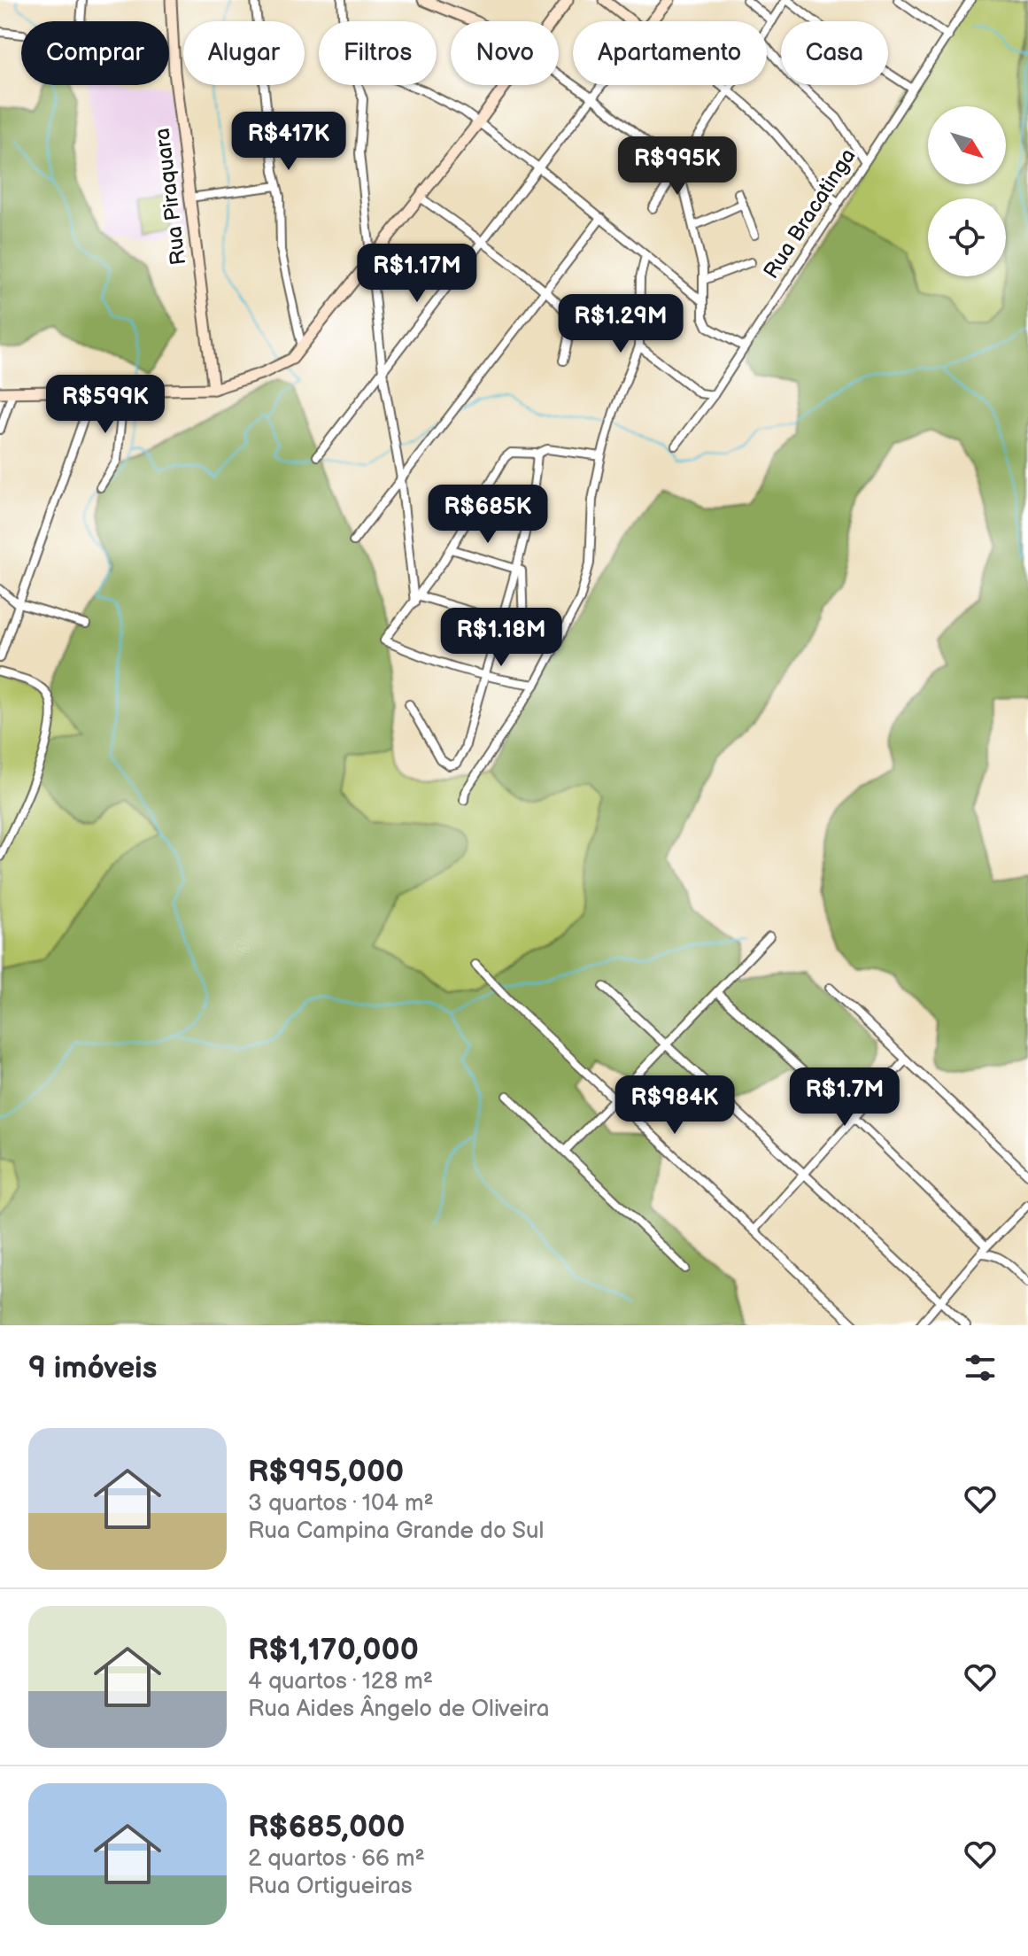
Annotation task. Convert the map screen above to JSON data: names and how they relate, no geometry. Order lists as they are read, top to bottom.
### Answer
{
  "streets": {
    "street": ["Rua Piraquara", "Rua Bracatinga"]
  },
  "north": "bottom right",
  "page": {
    "chip": [
      "Comprar",
      "Alugar",
      "Filtros",
      "Novo",
      "Apartamento",
      "Casa"
    ],
    "price": [
      "R$417K",
      "R$995K",
      "R$1.17M",
      "R$1.29M",
      "R$599K",
      "R$685K",
      "R$1.18M",
      "R$1.7M",
      "R$984K"
    ],
    "heading": "9 imóveis",
    "list": [
      {
        "name": "R$995,000",
        "note": "3 quartos · 104 m² · Rua Campina Grande do Sul"
      },
      {
        "name": "R$1,170,000",
        "note": "4 quartos · 128 m² · Rua Aides Ângelo de Oliveira"
      },
      {
        "name": "R$685,000",
        "note": "2 quartos · 66 m² · Rua Ortigueiras"
      }
    ]
  }
}
